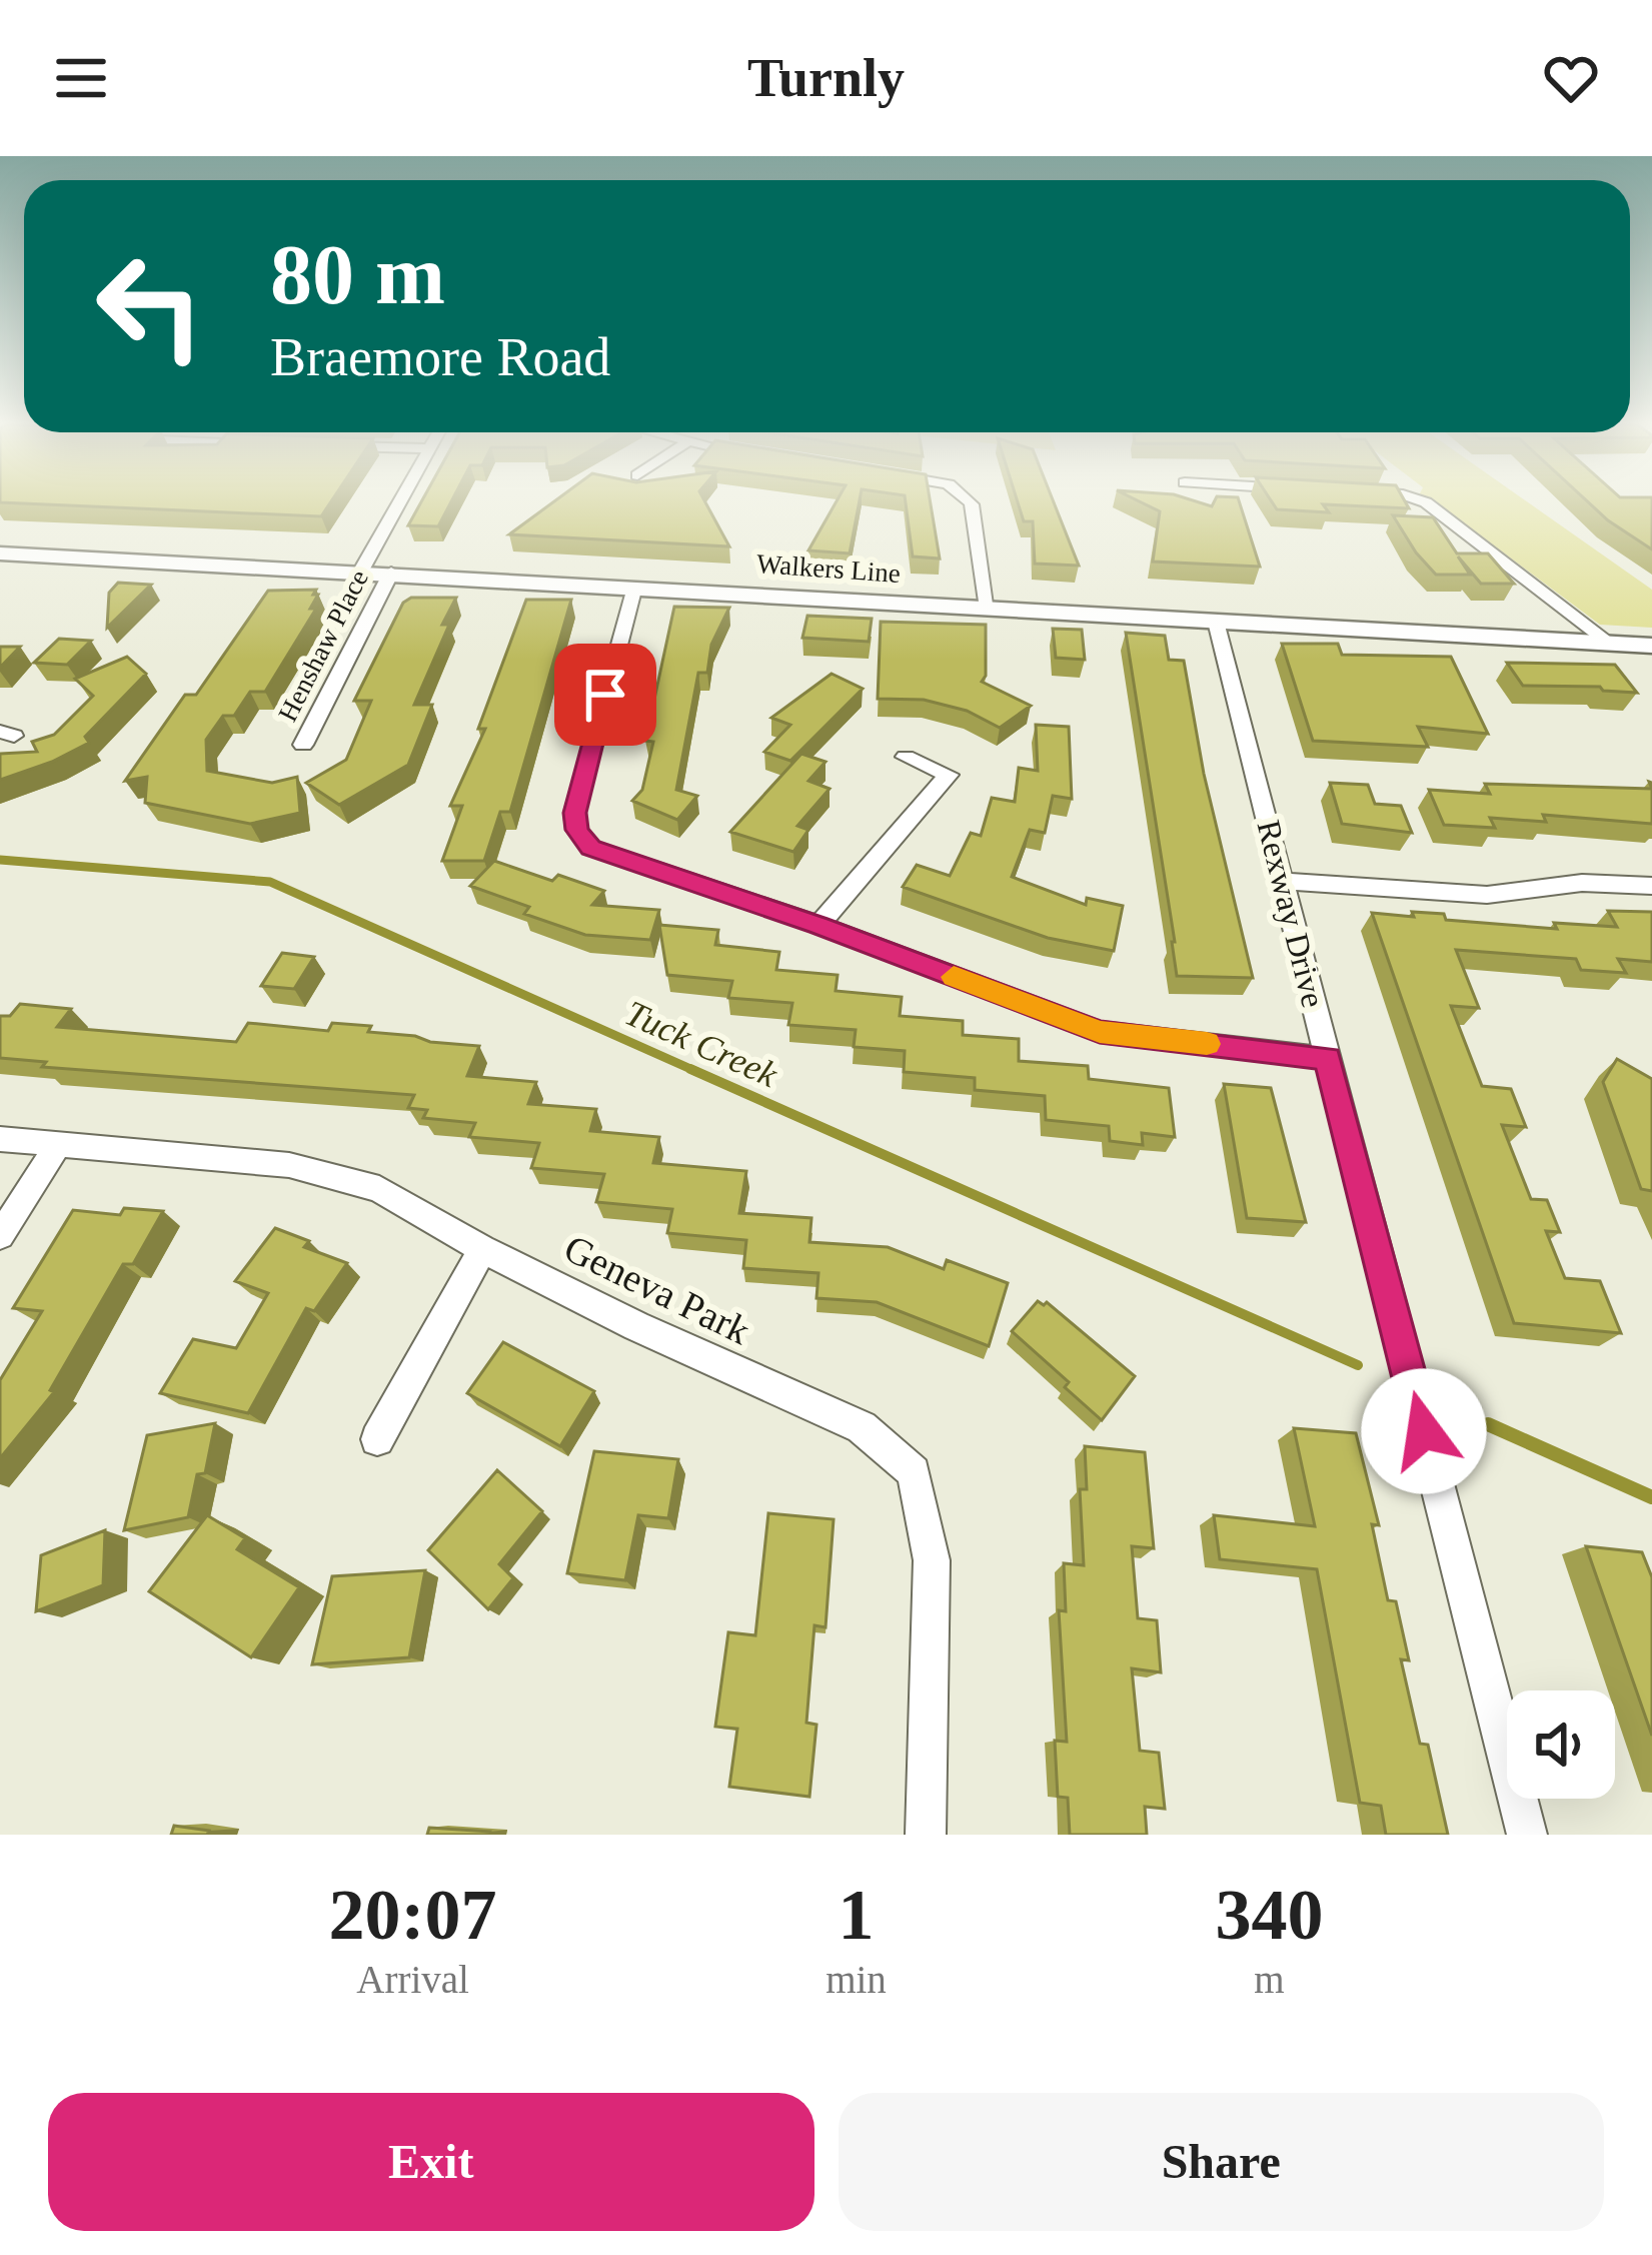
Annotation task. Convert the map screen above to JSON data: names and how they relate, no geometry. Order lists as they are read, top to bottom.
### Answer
{
  "streets": {
    "main road": ["Walkers Line"],
    "street": ["Henshaw Place", "Rexway Drive", "Geneva Park"]
  },
  "crossings": [
    ["Walkers Line", "Henshaw Place"],
    ["Walkers Line", "Rexway Drive"]
  ],
  "water": ["Tuck Creek"],
  "page": {
    "header": "Turnly",
    "turn": ["80 m", "Braemore Road"],
    "eta": [
      "20:07",
      "Arrival",
      "1",
      "min",
      "340",
      "m"
    ],
    "buttons": ["Exit", "Share"]
  }
}
